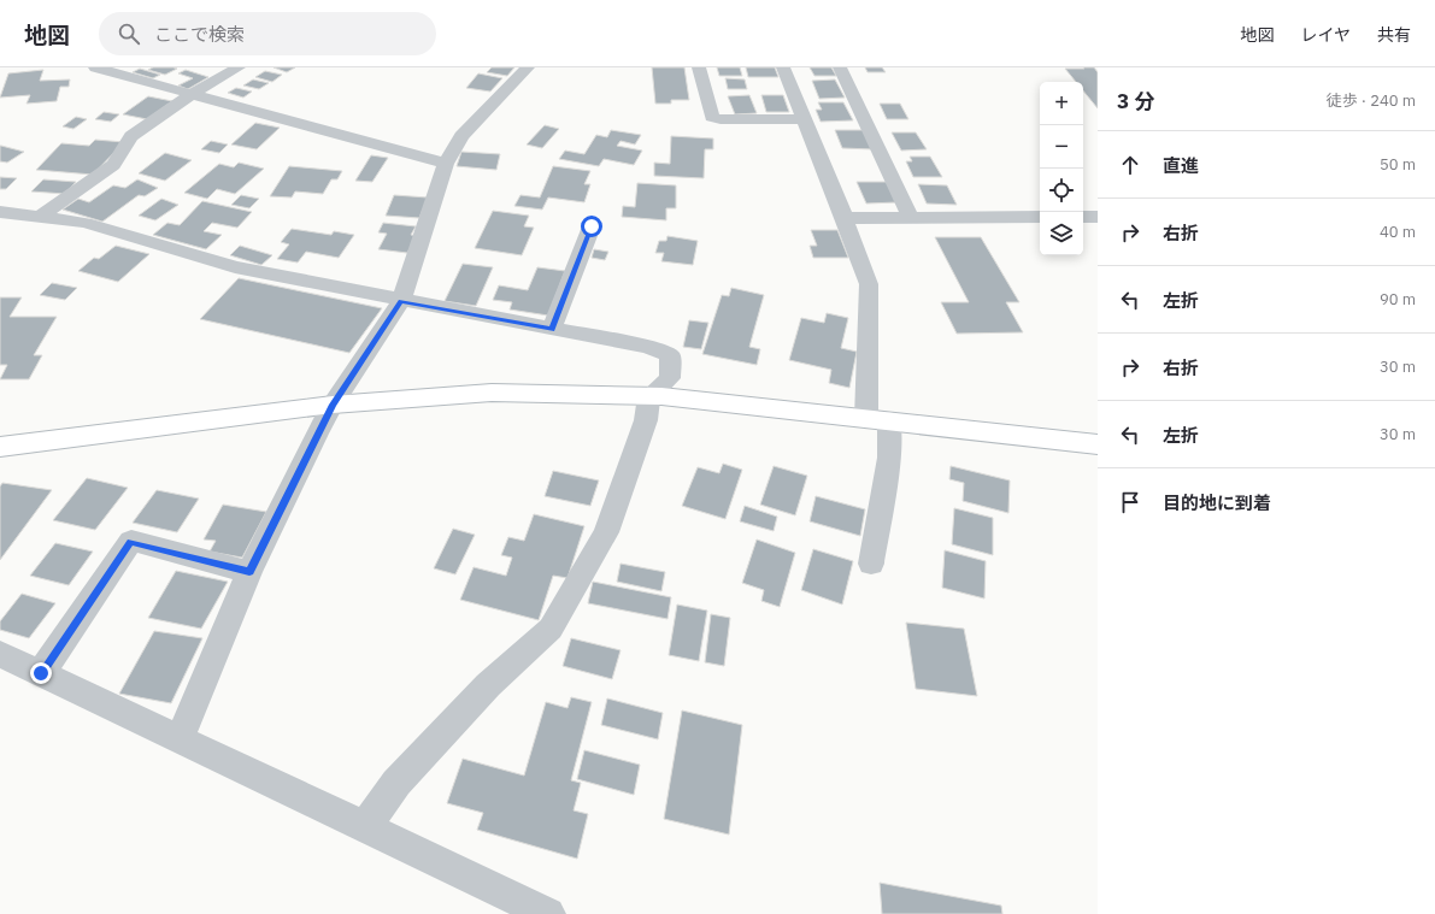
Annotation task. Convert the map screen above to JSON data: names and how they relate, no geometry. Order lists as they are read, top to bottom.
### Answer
{
  "page": {
    "header": "地図",
    "search": "ここで検索",
    "nav": ["地図", "レイヤ", "共有"],
    "heading": ["3 分", "徒歩 · 240 m"],
    "map_buttons": ["+", "−"],
    "list": [
      ["直進", "50 m"],
      ["右折", "40 m"],
      ["左折", "90 m"],
      ["右折", "30 m"],
      ["左折", "30 m"],
      "目的地に到着"
    ]
  }
}
